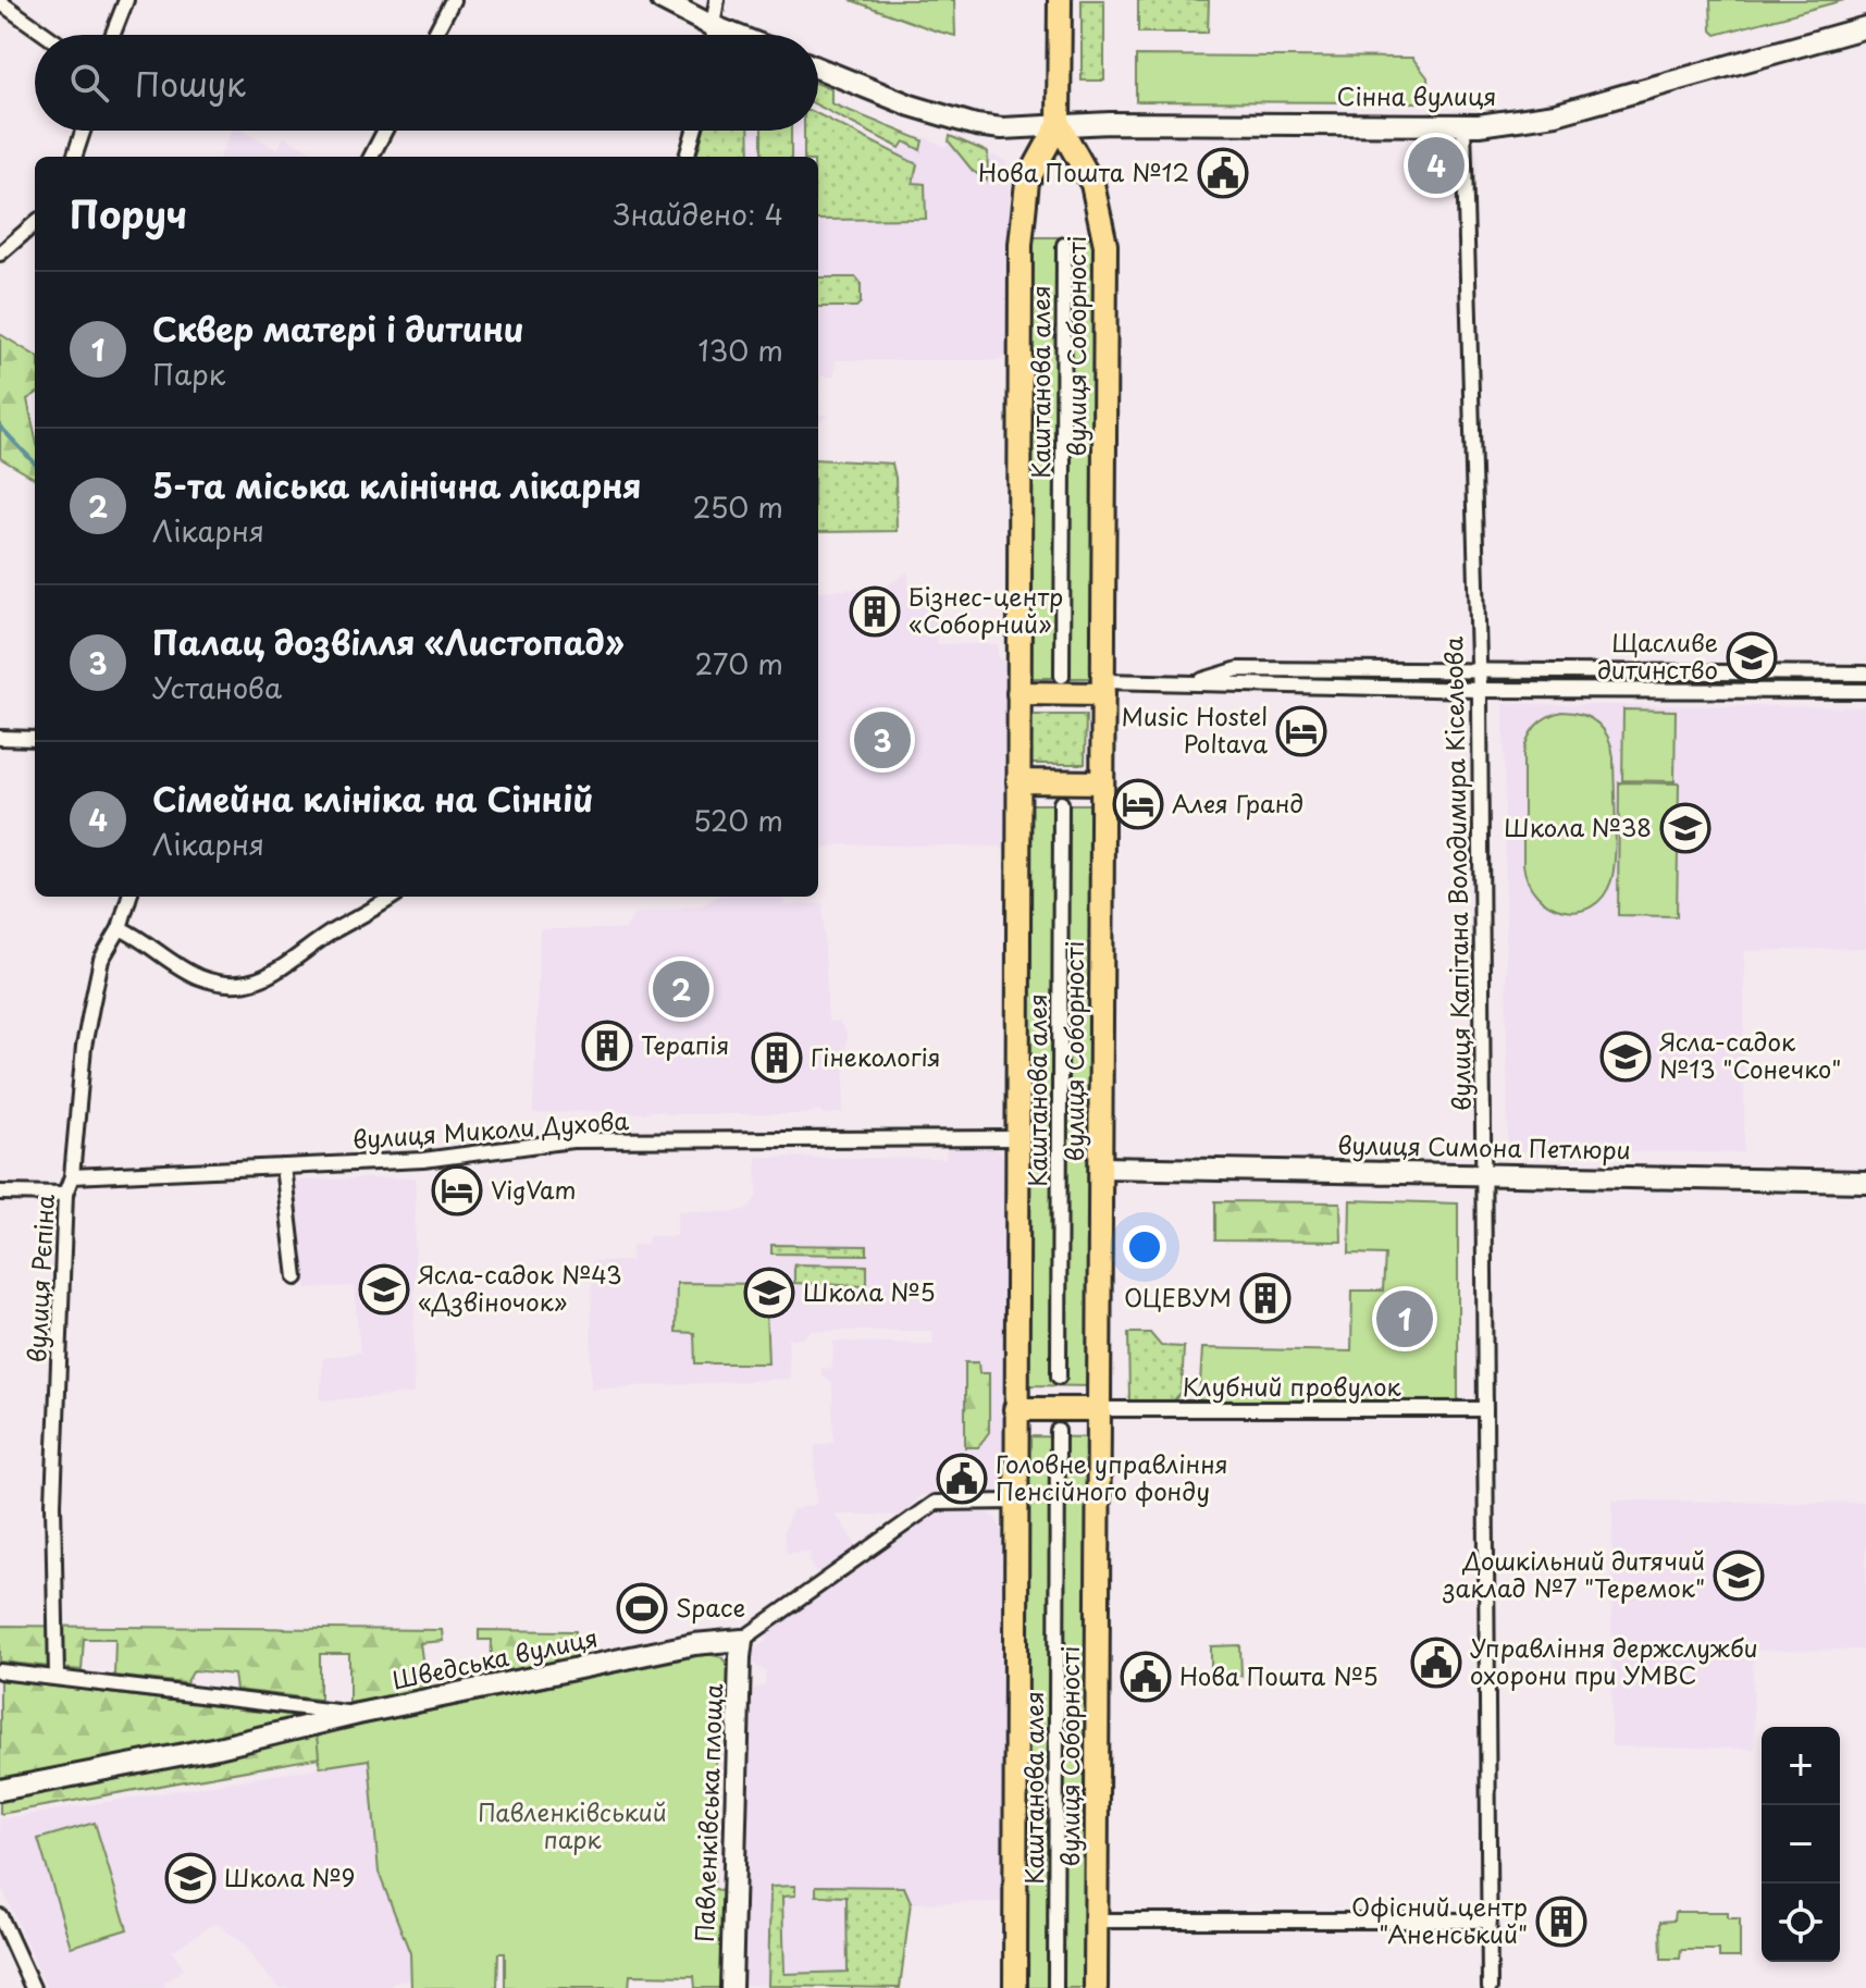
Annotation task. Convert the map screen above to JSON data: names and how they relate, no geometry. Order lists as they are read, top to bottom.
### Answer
{
  "streets": {
    "main road": ["вулиця Соборності"],
    "street": [
      "Сінна вулиця",
      "Каштанова алея",
      "вулиця Капітана Володимира Кісельова",
      "вулиця Миколи Духова",
      "вулиця Симона Петлюри",
      "вулиця Рєпіна",
      "Клубний провулок",
      "Шведська вулиця",
      "Павленківська площа"
    ]
  },
  "crossings": [
    ["Сінна вулиця", "вулиця Соборності"],
    ["Сінна вулиця", "вулиця Капітана Володимира Кісельова"],
    ["вулиця Соборності", "вулиця Миколи Духова"],
    ["вулиця Соборності", "вулиця Симона Петлюри"],
    ["вулиця Соборності", "Клубний провулок"],
    ["вулиця Капітана Володимира Кісельова", "вулиця Симона Петлюри"],
    ["вулиця Капітана Володимира Кісельова", "Клубний провулок"],
    ["вулиця Миколи Духова", "вулиця Рєпіна"],
    ["вулиця Рєпіна", "Шведська вулиця"],
    ["Шведська вулиця", "Павленківська площа"]
  ],
  "parks": ["Павленківський парк"],
  "places": {
    "public building": [
      "Нова Пошта №12",
      "Головне управління Пенсійного фонду",
      "Управління держслужби охорони при УМВС",
      "Нова Пошта №5"
    ],
    "building": [
      "Бізнес-центр «Соборний»",
      "Терапія",
      "Гінекологія",
      "ОЦЕВУМ",
      "Офісний центр \"Аненський\""
    ],
    "school or university": [
      "Щасливе дитинство",
      "Школа №38",
      "Ясла-садок №13 \"Сонечко\"",
      "Ясла-садок №43 «Дзвіночок»",
      "Школа №5",
      "Дошкільний дитячий заклад №7 \"Теремок\"",
      "Школа №9"
    ],
    "hotel": ["Music Hostel Poltava", "Алея Гранд", "VigVam"],
    "sports": ["Space"]
  },
  "page": {
    "search": "Пошук",
    "pins": [
      "4",
      "3",
      "2",
      "1"
    ],
    "heading": ["Поруч", "Знайдено: 4"],
    "list": [
      {
        "mark": "1",
        "name": "Сквер матері і дитини",
        "note": "Парк",
        "value": "130 m"
      },
      {
        "mark": "2",
        "name": "5-та міська клінічна лікарня",
        "note": "Лікарня",
        "value": "250 m"
      },
      {
        "mark": "3",
        "name": "Палац дозвілля «Листопад»",
        "note": "Установа",
        "value": "270 m"
      },
      {
        "mark": "4",
        "name": "Сімейна клініка на Сінній",
        "note": "Лікарня",
        "value": "520 m"
      }
    ],
    "map_buttons": ["+", "−"]
  }
}
